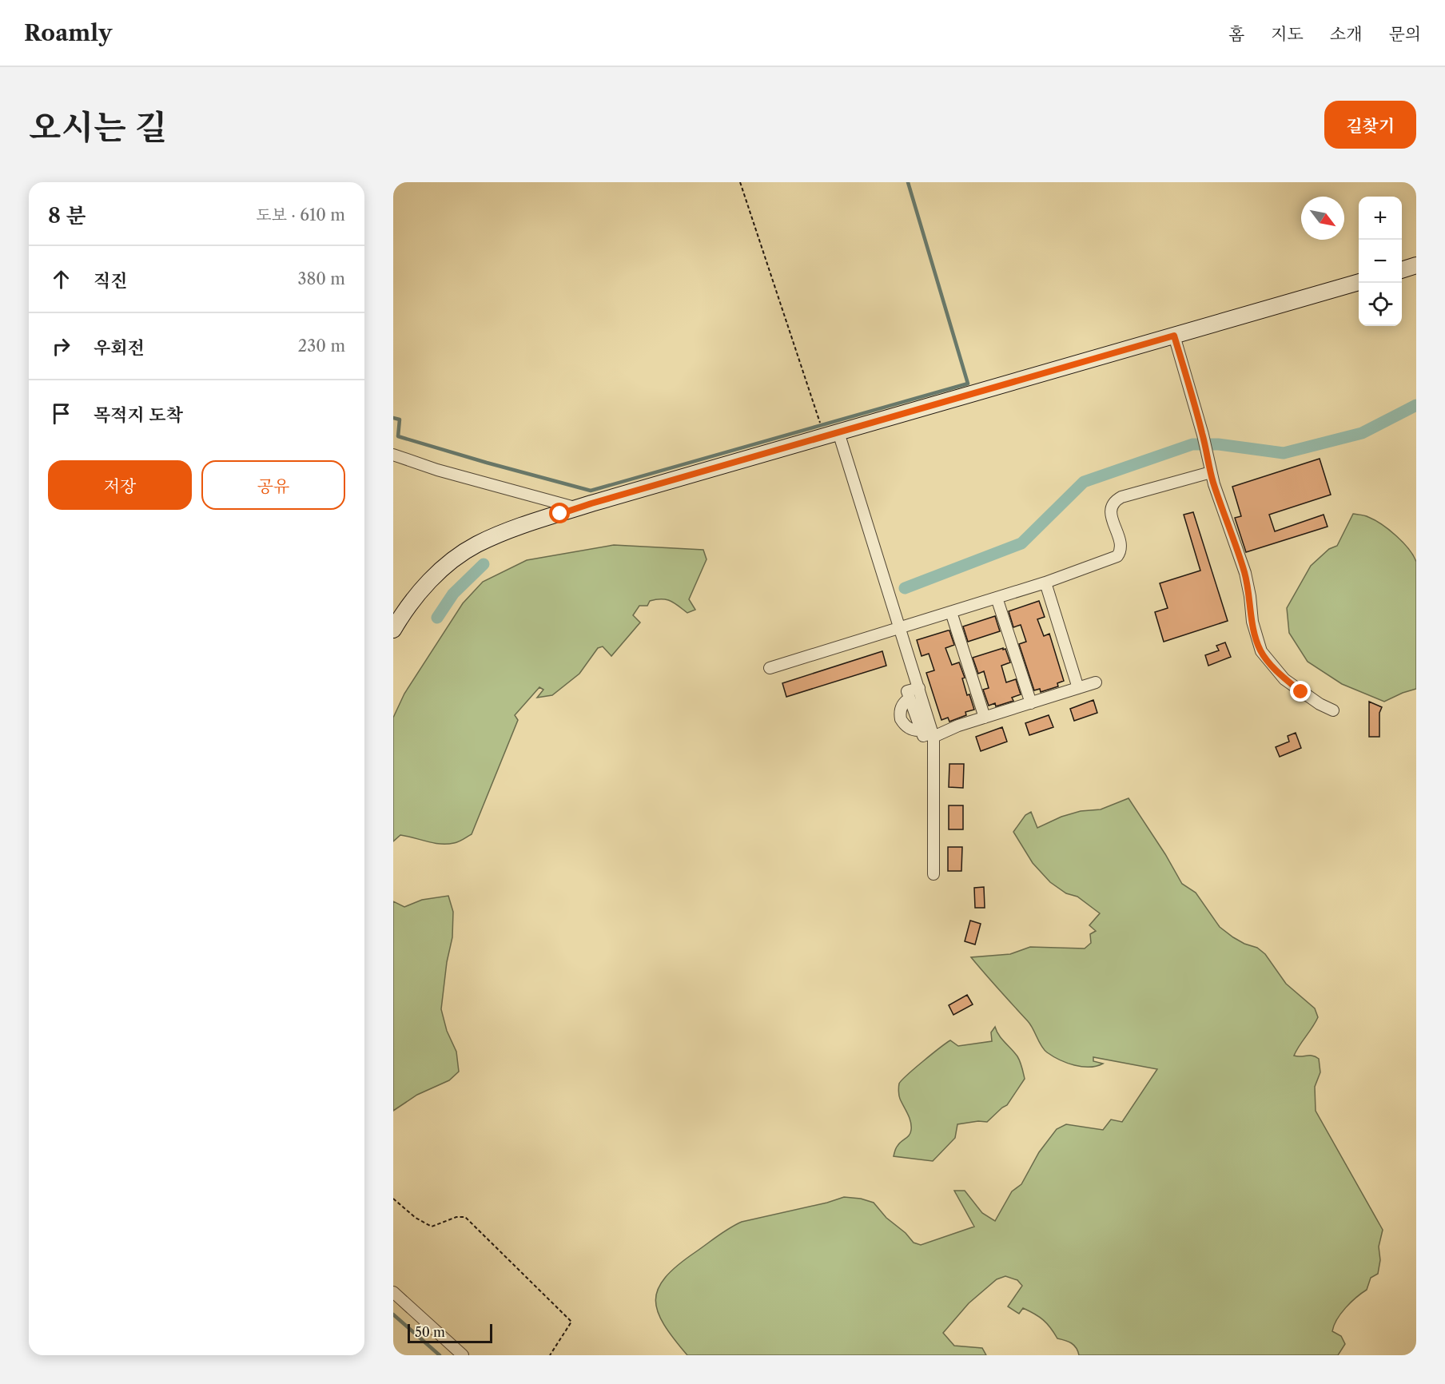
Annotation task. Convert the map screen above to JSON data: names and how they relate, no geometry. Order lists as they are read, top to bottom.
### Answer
{
  "scale_bar": "50 m",
  "north": "bottom right",
  "page": {
    "header": "Roamly",
    "nav": [
      "홈",
      "지도",
      "소개",
      "문의"
    ],
    "title": "오시는 길",
    "buttons": [
      "길찾기",
      ["저장", "공유"]
    ],
    "heading": ["8 분", "도보 · 610 m"],
    "map_buttons": ["+", "−"],
    "list": [
      ["직진", "380 m"],
      ["우회전", "230 m"],
      "목적지 도착"
    ],
    "scale": "50 m"
  }
}
